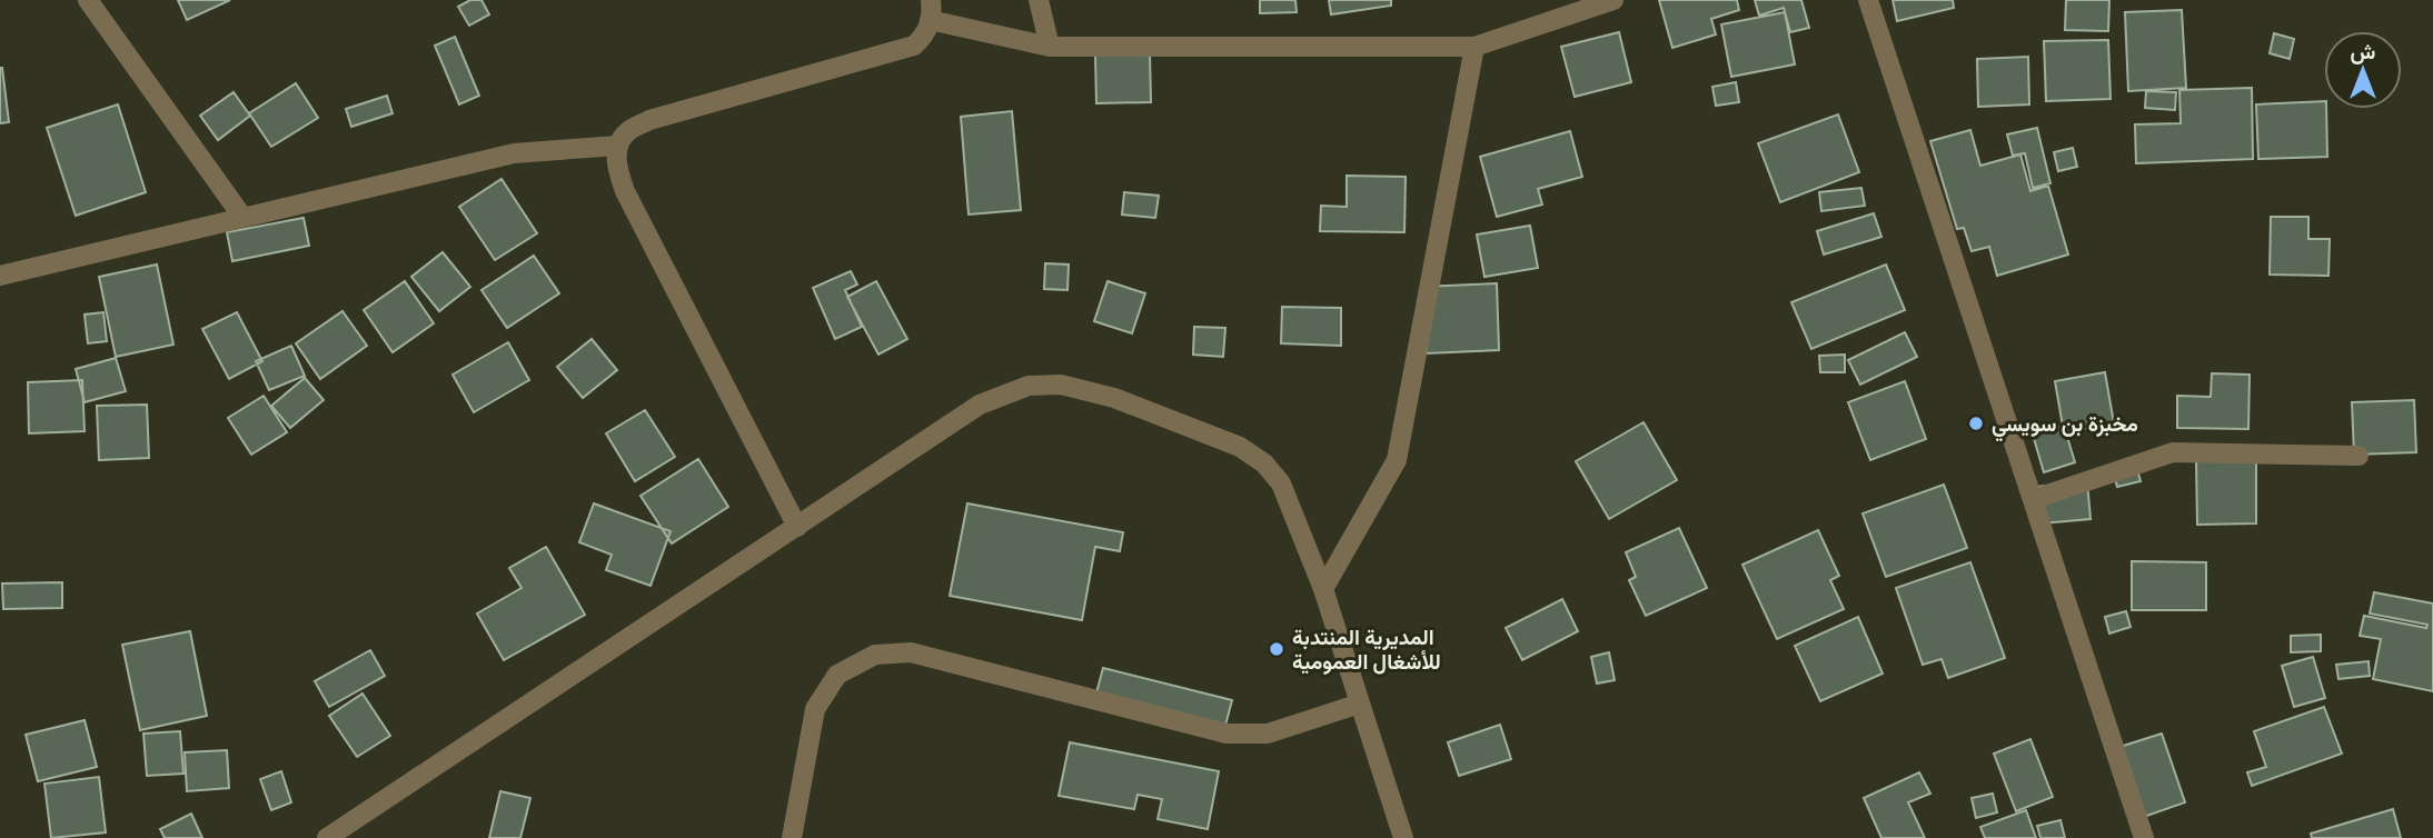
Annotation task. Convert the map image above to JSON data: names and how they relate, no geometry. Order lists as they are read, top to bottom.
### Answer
{
  "places": ["مخبزة بن سويسي", "المديرية المنتدبة للأشغال العمومية"],
  "north": "top"
}
